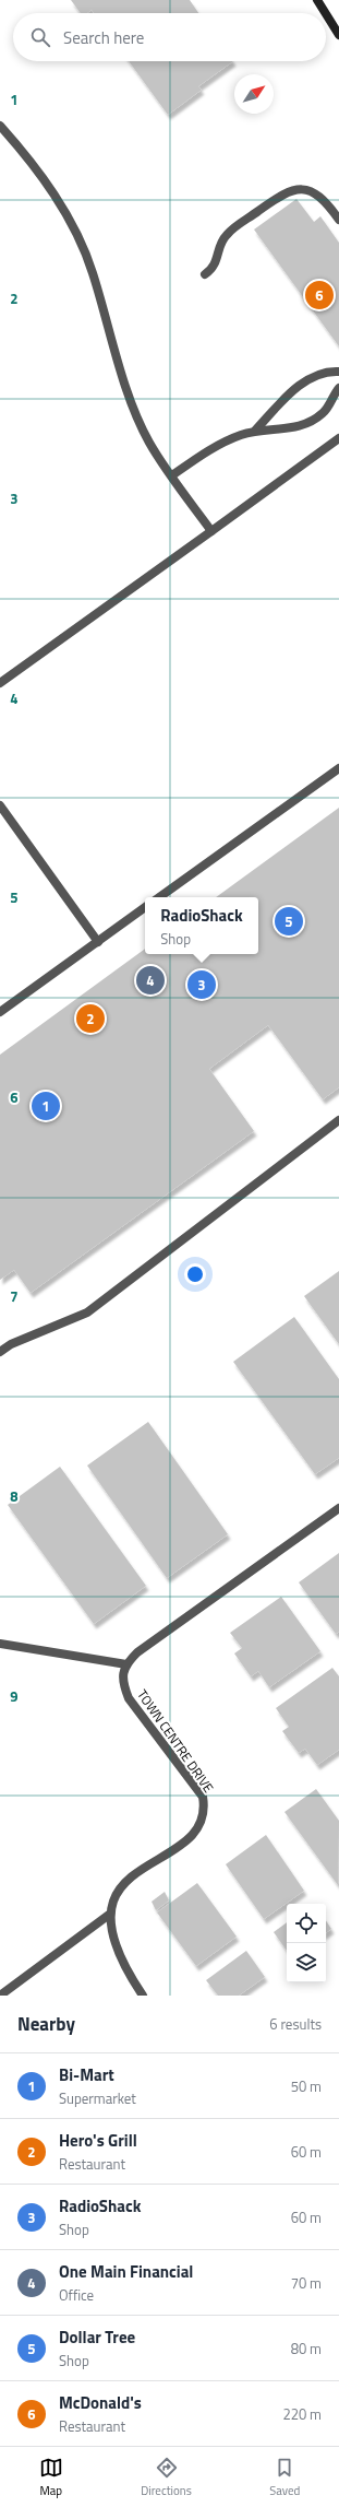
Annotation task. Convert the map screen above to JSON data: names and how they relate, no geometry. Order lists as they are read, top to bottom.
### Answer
{
  "streets": {
    "street": ["TOWN CENTRE DRIVE"]
  },
  "north": "top right",
  "page": {
    "search": "Search here",
    "pins": [
      "6",
      "5",
      "4",
      "3",
      "2",
      "1"
    ],
    "popup": ["RadioShack", "Shop"],
    "heading": ["Nearby", "6 results"],
    "list": [
      {
        "mark": "1",
        "name": "Bi-Mart",
        "note": "Supermarket",
        "value": "50 m"
      },
      {
        "mark": "2",
        "name": "Hero's Grill",
        "note": "Restaurant",
        "value": "60 m"
      },
      {
        "mark": "3",
        "name": "RadioShack",
        "note": "Shop",
        "value": "60 m"
      },
      {
        "mark": "4",
        "name": "One Main Financial",
        "note": "Office",
        "value": "70 m"
      },
      {
        "mark": "5",
        "name": "Dollar Tree",
        "note": "Shop",
        "value": "80 m"
      },
      {
        "mark": "6",
        "name": "McDonald's",
        "note": "Restaurant",
        "value": "220 m"
      }
    ],
    "nav": ["Map", "Directions", "Saved"]
  },
  "grid": {
    "rows": [
      "1",
      "2",
      "3",
      "4",
      "5",
      "6",
      "7",
      "8",
      "9"
    ]
  }
}
